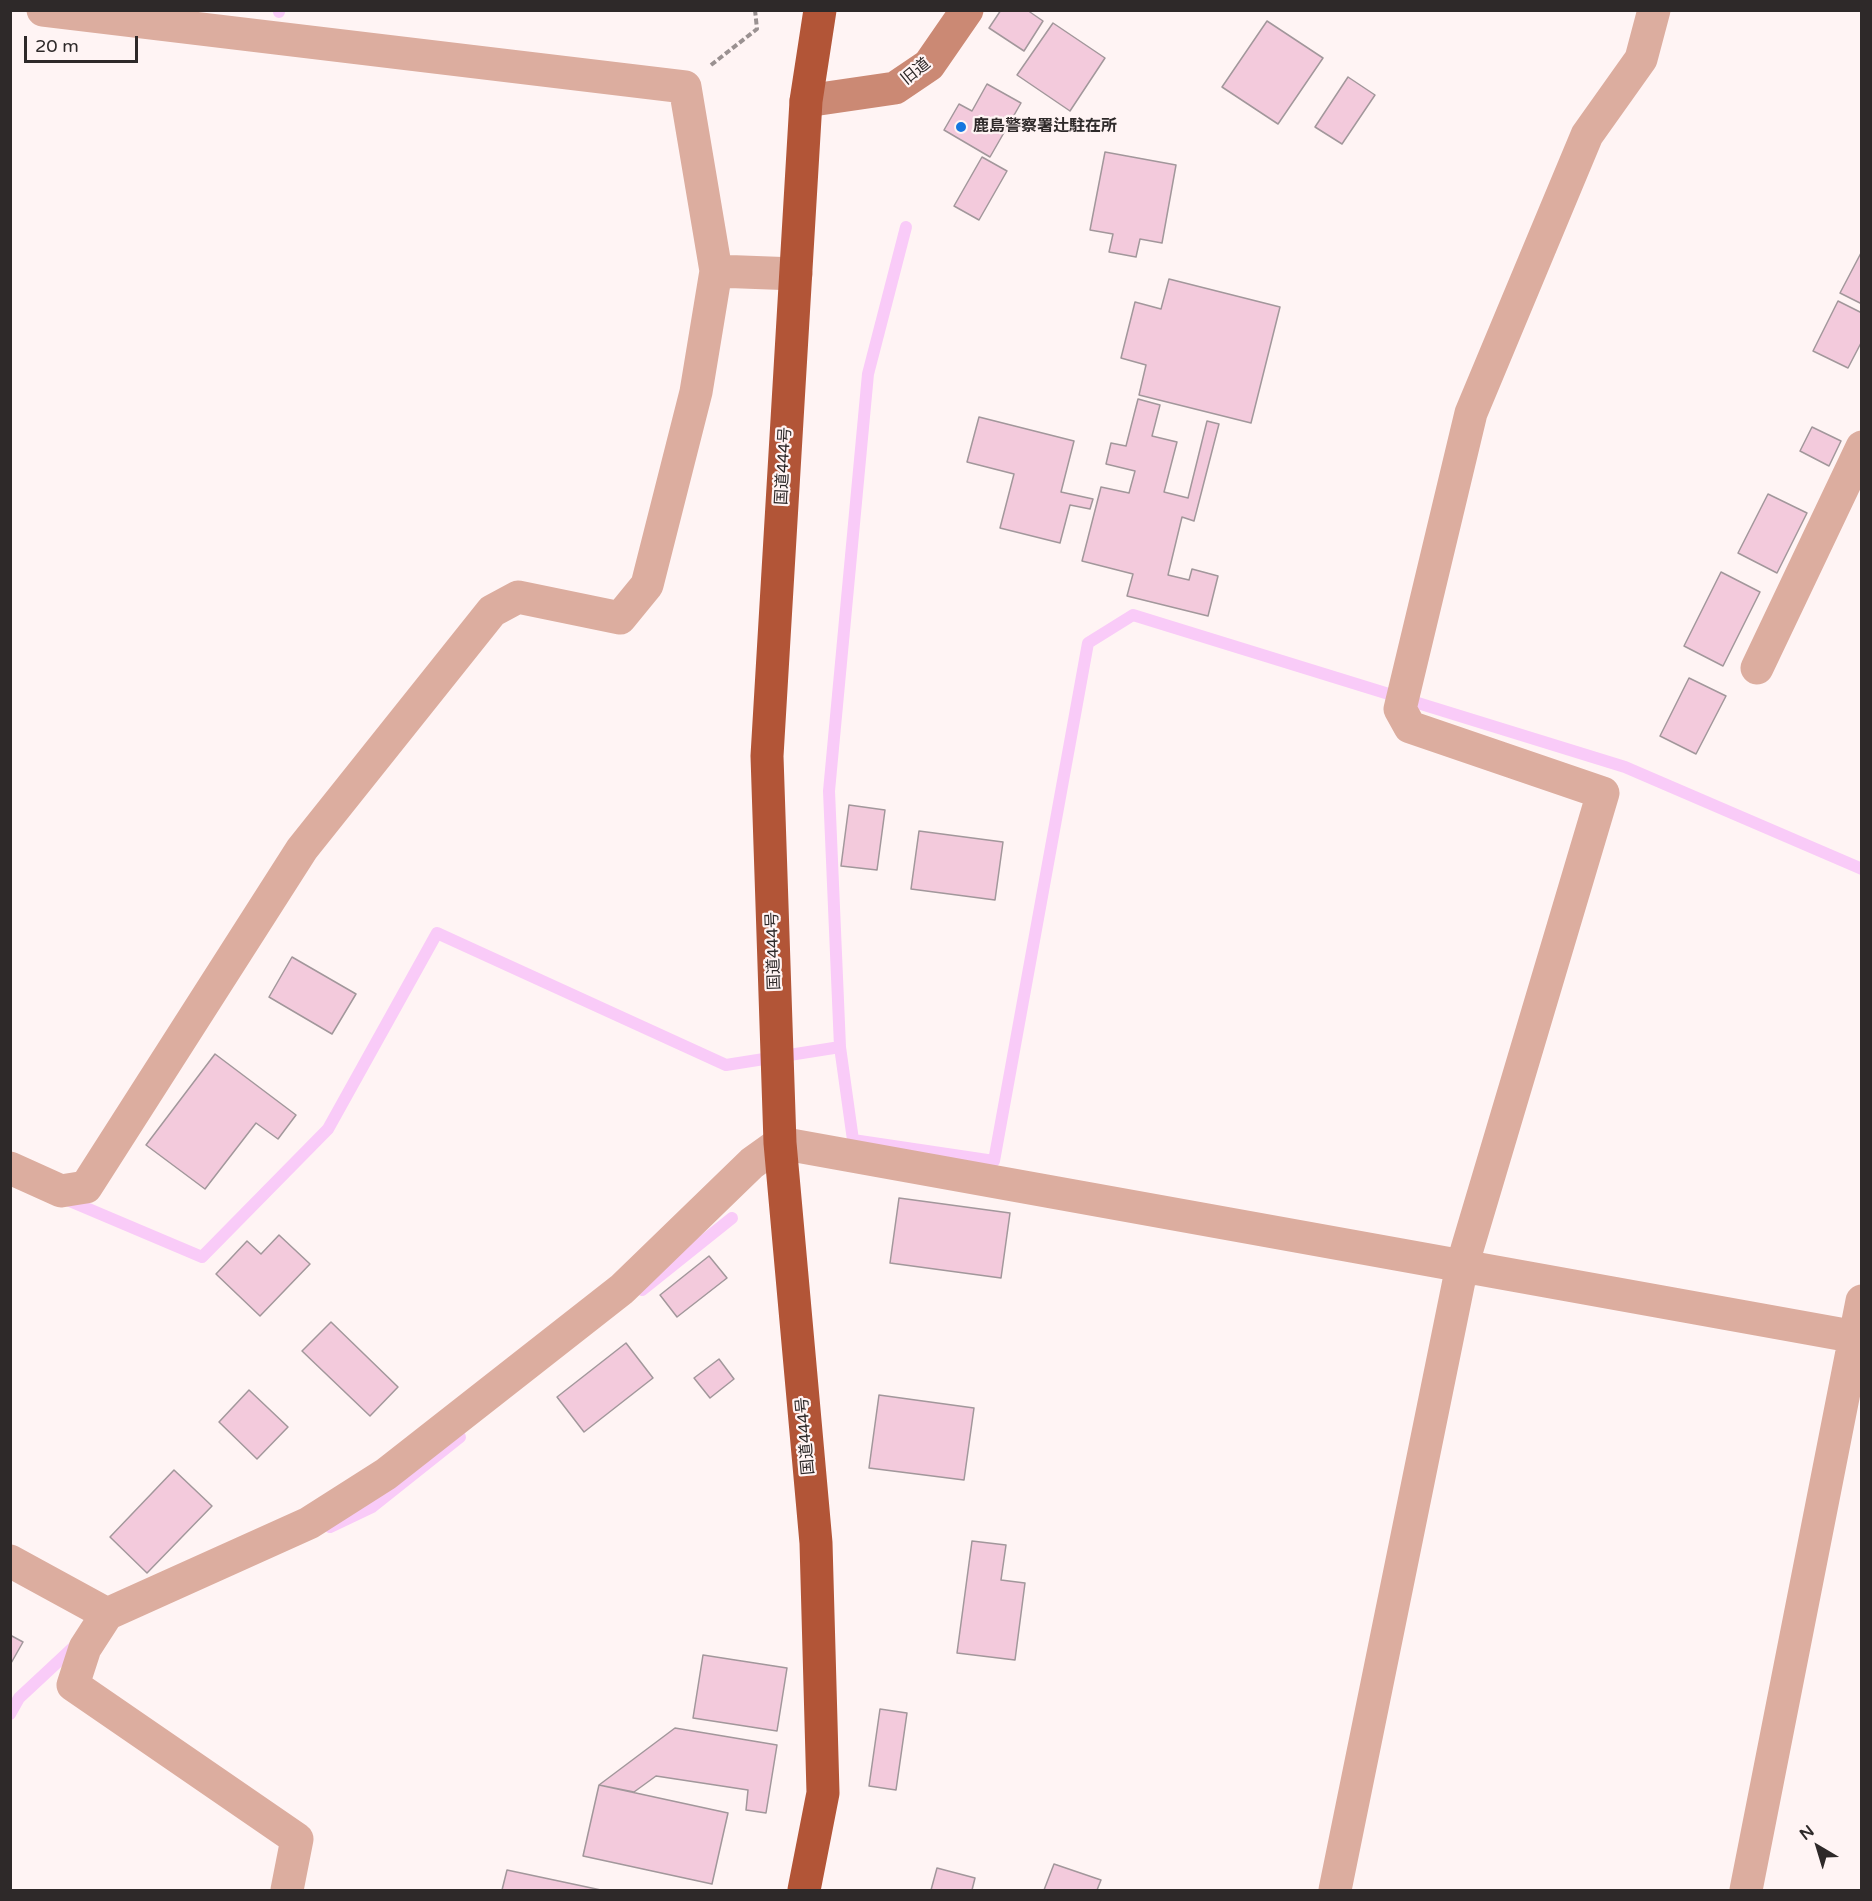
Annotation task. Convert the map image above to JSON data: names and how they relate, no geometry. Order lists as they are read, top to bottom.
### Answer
{
  "streets": {
    "highway": ["国道444号"],
    "street": ["旧道"]
  },
  "crossings": [
    ["旧道", "国道444号"]
  ],
  "places": ["鹿島警察署辻駐在所"],
  "scale_bar": "20 m",
  "north": "top left"
}
